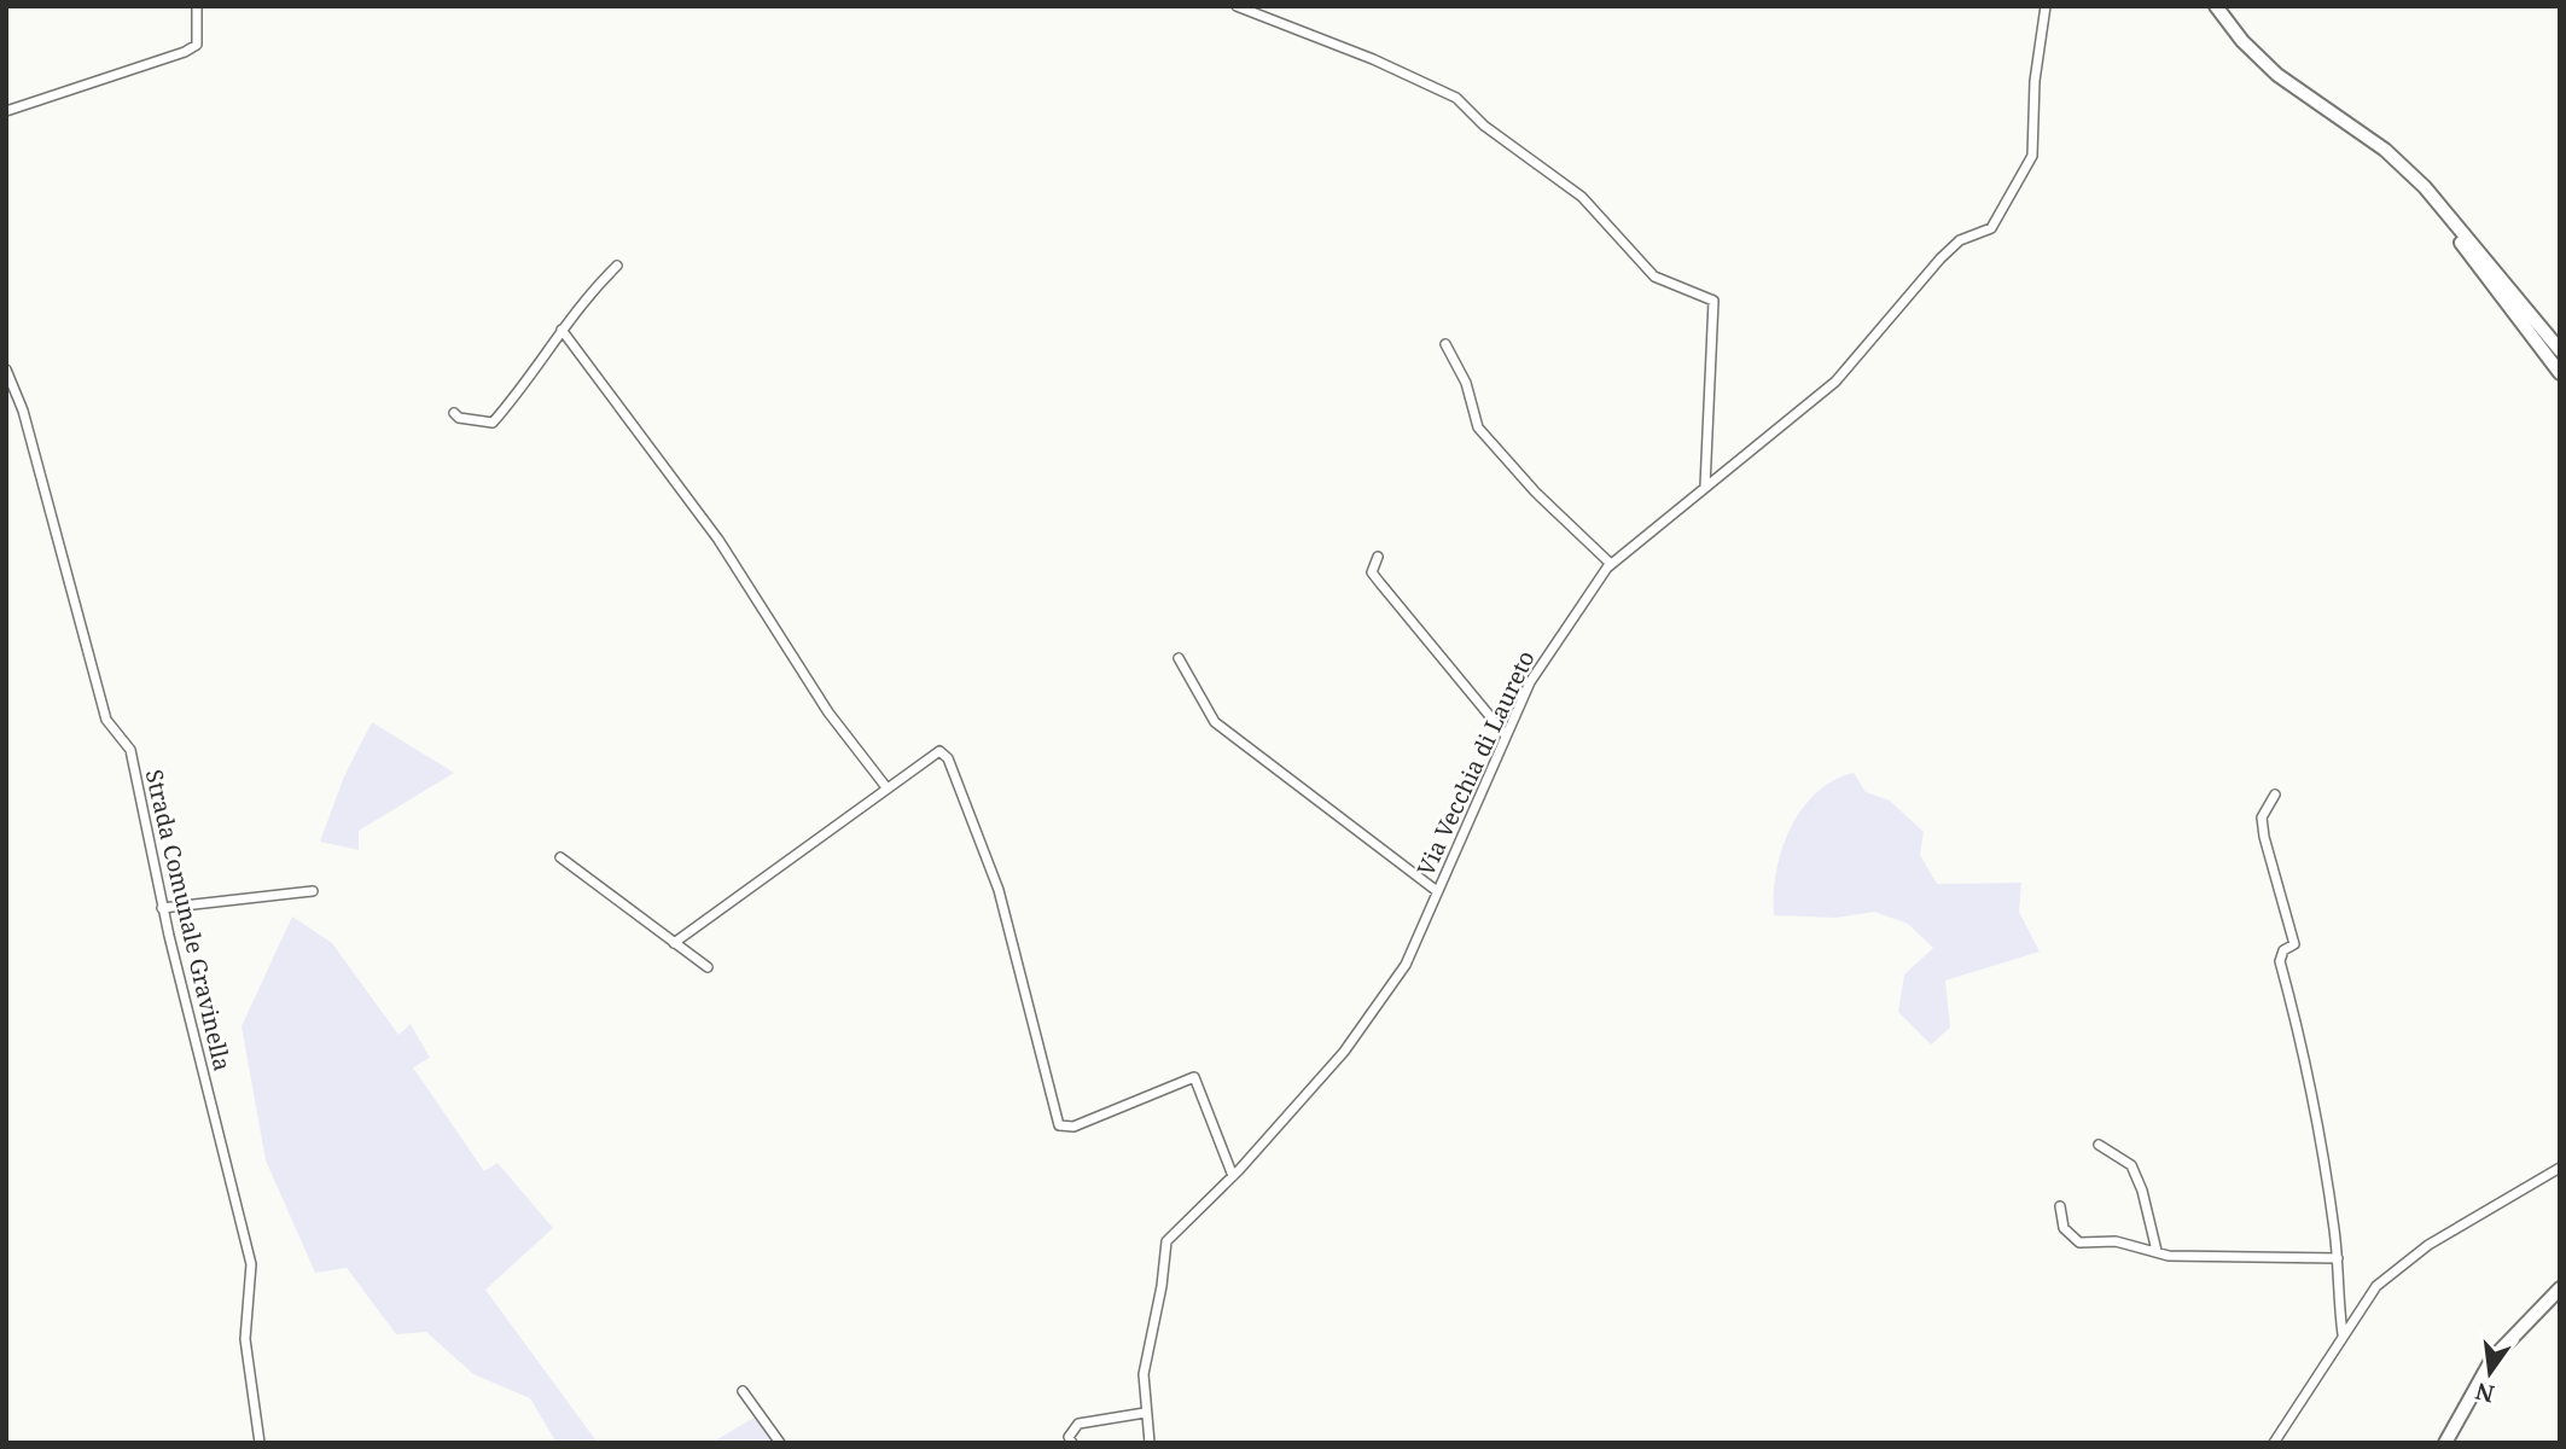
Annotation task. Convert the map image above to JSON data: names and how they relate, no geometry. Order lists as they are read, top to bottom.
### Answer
{
  "streets": {
    "street": ["Via Vecchia di Laureto", "Strada Comunale Gravinella"]
  },
  "north": "bottom"
}
